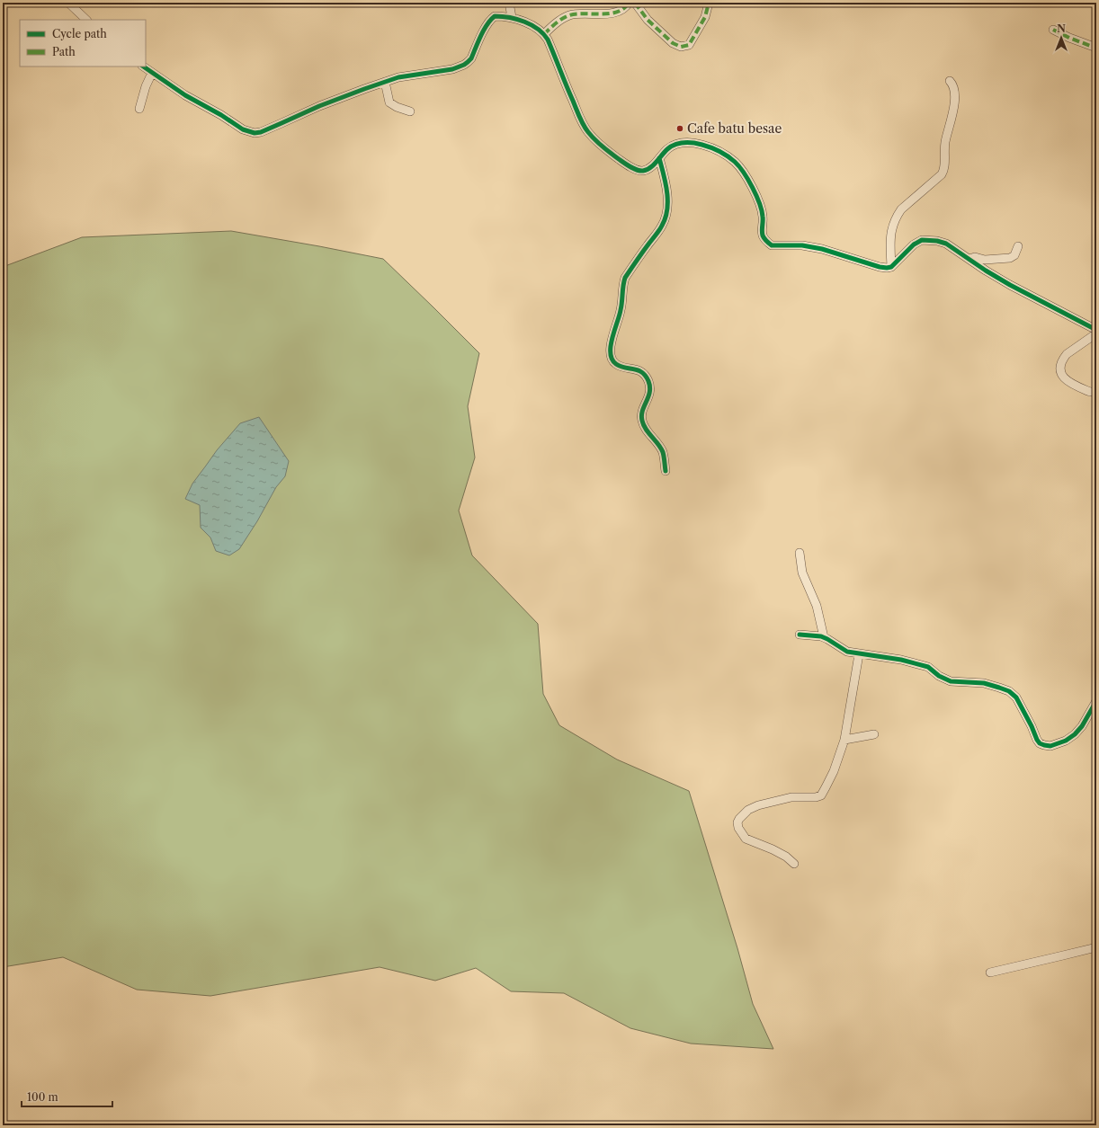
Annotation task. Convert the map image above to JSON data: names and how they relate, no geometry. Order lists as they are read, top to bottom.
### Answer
{
  "places": ["Cafe batu besae"],
  "legend": ["Cycle path", "Path"],
  "scale_bar": "100 m",
  "north": "top"
}
